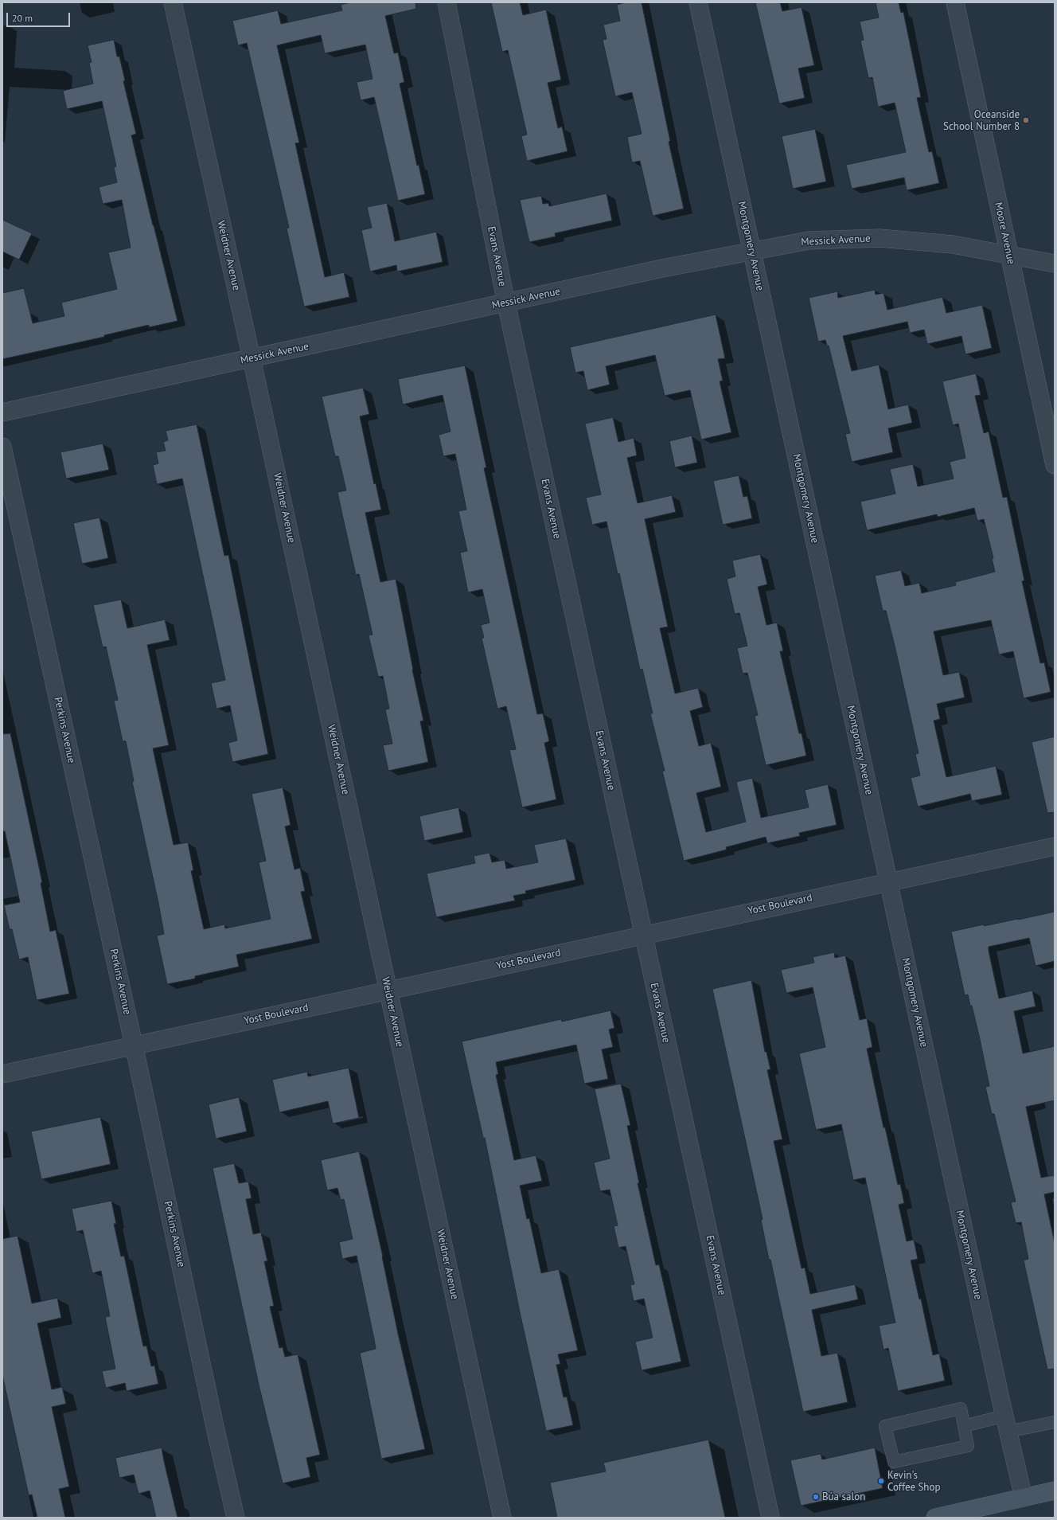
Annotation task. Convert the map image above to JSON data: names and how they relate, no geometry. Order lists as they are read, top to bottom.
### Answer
{
  "streets": {
    "street": [
      "Moore Avenue",
      "Messick Avenue",
      "Montgomery Avenue",
      "Weidner Avenue",
      "Evans Avenue",
      "Perkins Avenue",
      "Yost Boulevard"
    ]
  },
  "crossings": [
    ["Moore Avenue", "Messick Avenue"],
    ["Messick Avenue", "Montgomery Avenue"],
    ["Messick Avenue", "Weidner Avenue"],
    ["Messick Avenue", "Evans Avenue"],
    ["Montgomery Avenue", "Yost Boulevard"],
    ["Weidner Avenue", "Yost Boulevard"],
    ["Evans Avenue", "Yost Boulevard"],
    ["Perkins Avenue", "Yost Boulevard"]
  ],
  "places": ["Oceanside School Number 8", "Kevin's Coffee Shop", "Búa salon"],
  "scale_bar": "20 m"
}
